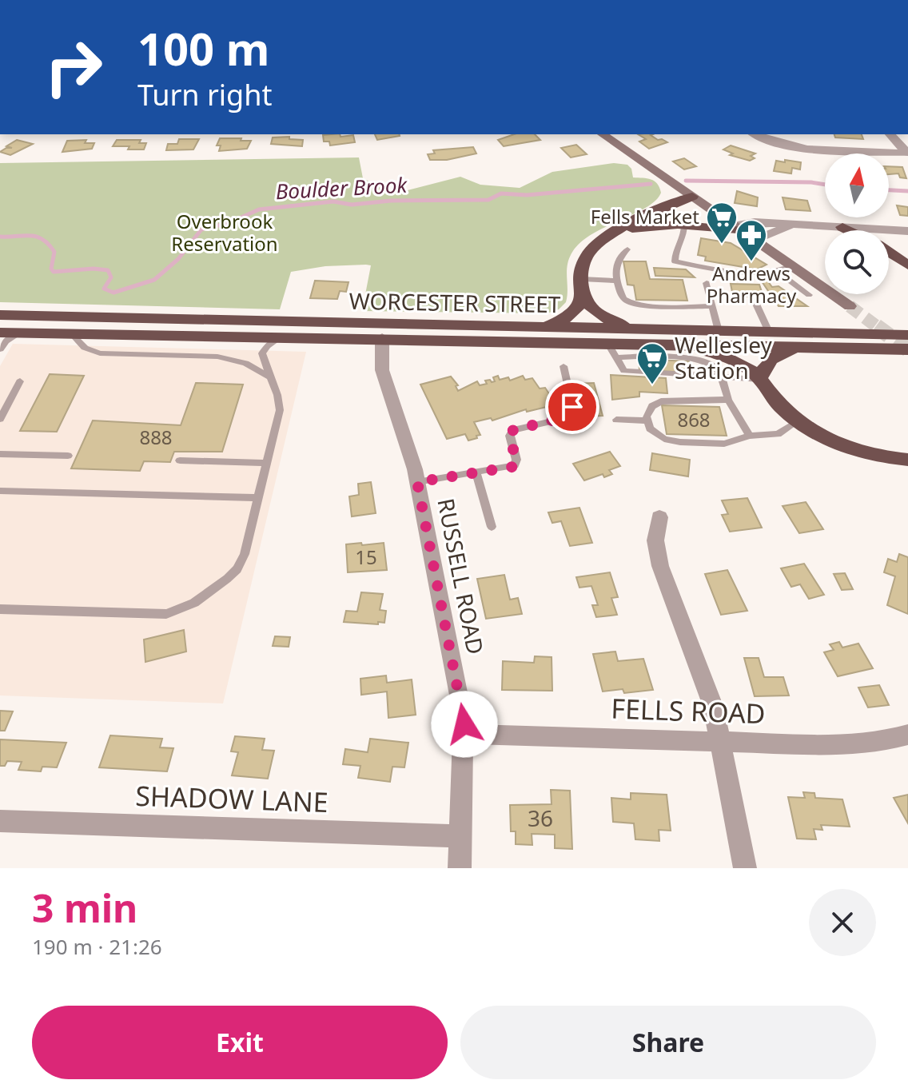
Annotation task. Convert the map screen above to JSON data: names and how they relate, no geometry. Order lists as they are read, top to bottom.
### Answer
{
  "streets": {
    "highway": ["WORCESTER STREET"],
    "street": ["RUSSELL ROAD", "FELLS ROAD", "SHADOW LANE"]
  },
  "crossings": [
    ["WORCESTER STREET", "RUSSELL ROAD"],
    ["RUSSELL ROAD", "FELLS ROAD"],
    ["RUSSELL ROAD", "SHADOW LANE"]
  ],
  "water": ["Boulder Brook"],
  "parks": ["Overbrook Reservation"],
  "places": {
    "supermarket": ["Fells Market", "Wellesley Station"],
    "pharmacy": ["Andrews Pharmacy"]
  },
  "house_numbers": [
    "868",
    "888",
    "15",
    "36"
  ],
  "north": "top",
  "page": {
    "turn": ["100 m", "Turn right"],
    "heading": ["3 min", "190 m · 21:26"],
    "buttons": ["Exit", "Share"]
  }
}
